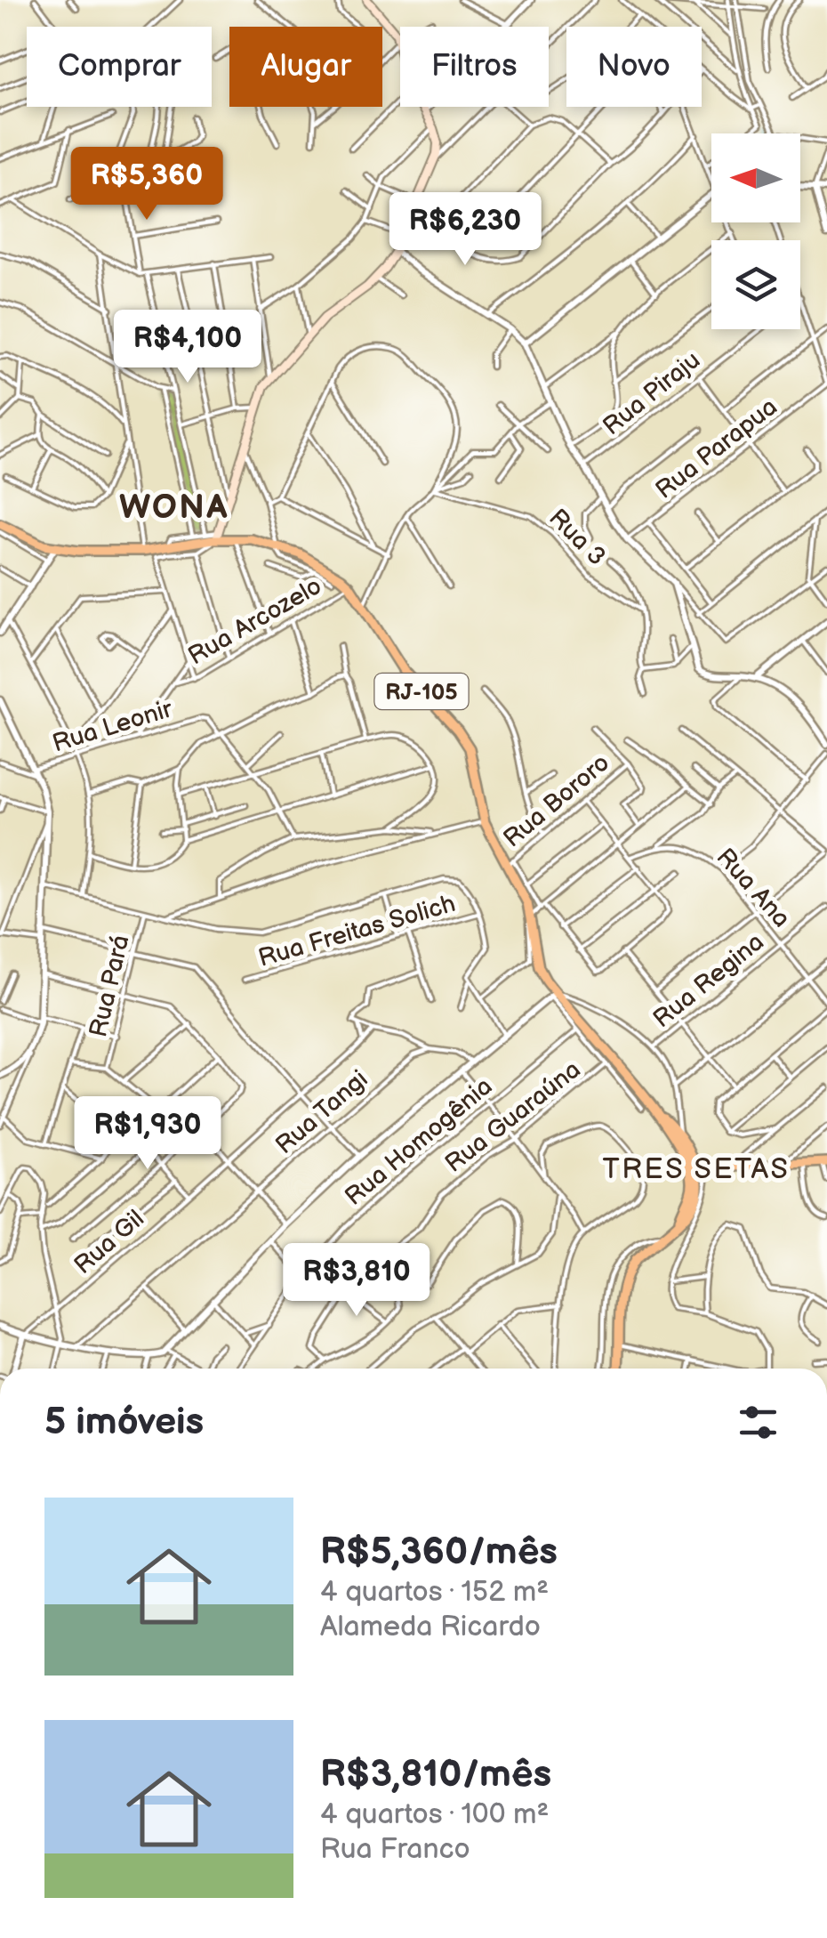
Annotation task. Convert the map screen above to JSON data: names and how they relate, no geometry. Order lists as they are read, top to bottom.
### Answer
{
  "streets": {
    "main road": ["RJ-105"],
    "street": [
      "Rua Piraju",
      "Rua Parapua",
      "Rua 3",
      "Rua Arcozelo",
      "Rua Leonir",
      "Rua Bororo",
      "Rua Ana",
      "Rua Freitas Solich",
      "Rua Regina",
      "Rua Pará",
      "Rua Tangi",
      "Rua Guaraúna",
      "Rua Homogênia",
      "Rua Gil"
    ]
  },
  "crossings": [
    ["Rua Arcozelo", "RJ-105"],
    ["RJ-105", "Rua Bororo"],
    ["RJ-105", "Rua Guaraúna"],
    ["Rua Ana", "Rua Regina"],
    ["Rua Guaraúna", "Rua Homogênia"]
  ],
  "districts": ["WONA", "TRES SETAS"],
  "north": "left",
  "page": {
    "chip": [
      "Comprar",
      "Alugar",
      "Filtros",
      "Novo"
    ],
    "price": [
      "R$5,360",
      "R$6,230",
      "R$4,100",
      "R$1,930",
      "R$3,810"
    ],
    "heading": "5 imóveis",
    "list": [
      {
        "name": "R$5,360/mês",
        "note": "4 quartos · 152 m² · Alameda Ricardo"
      },
      {
        "name": "R$3,810/mês",
        "note": "4 quartos · 100 m² · Rua Franco"
      }
    ]
  }
}
